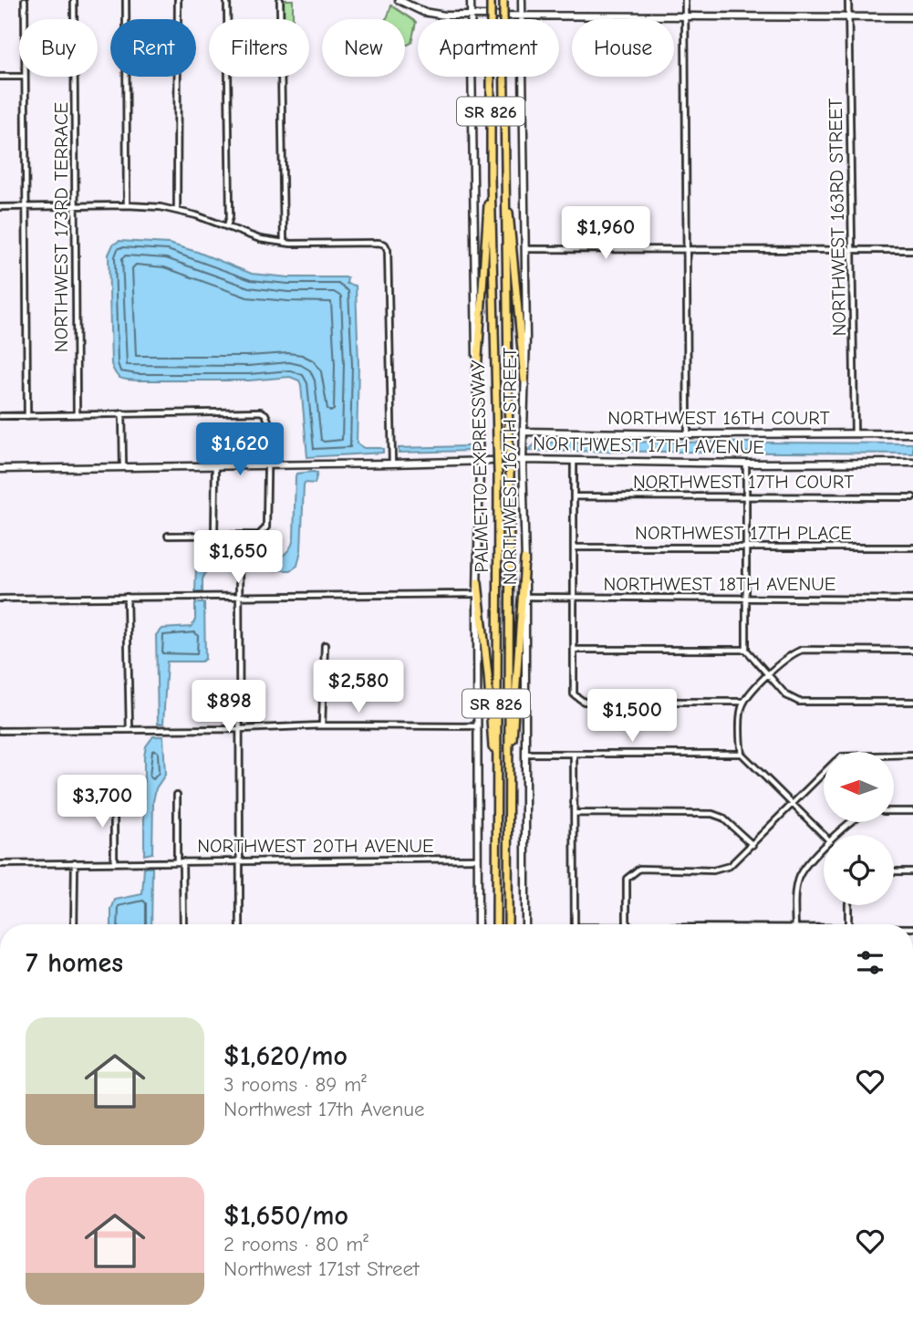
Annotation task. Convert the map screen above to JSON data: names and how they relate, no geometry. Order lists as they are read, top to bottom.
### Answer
{
  "streets": {
    "highway": ["SR 826", "PALMETTO EXPRESSWAY"],
    "street": [
      "NORTHWEST 163RD STREET",
      "NORTHWEST 173RD TERRACE",
      "NORTHWEST 16TH COURT",
      "NORTHWEST 17TH AVENUE",
      "NORTHWEST 167TH STREET",
      "NORTHWEST 17TH COURT",
      "NORTHWEST 17TH PLACE",
      "NORTHWEST 18TH AVENUE",
      "NORTHWEST 20TH AVENUE"
    ]
  },
  "crossings": [
    ["NORTHWEST 163RD STREET", "NORTHWEST 16TH COURT"],
    ["NORTHWEST 16TH COURT", "NORTHWEST 167TH STREET"],
    ["NORTHWEST 17TH AVENUE", "NORTHWEST 167TH STREET"],
    ["NORTHWEST 167TH STREET", "NORTHWEST 18TH AVENUE"],
    ["NORTHWEST 167TH STREET", "NORTHWEST 20TH AVENUE"]
  ],
  "north": "left",
  "page": {
    "chip": [
      "Buy",
      "Rent",
      "Filters",
      "New",
      "Apartment",
      "House"
    ],
    "price": [
      "$1,960",
      "$1,620",
      "$1,650",
      "$2,580",
      "$898",
      "$1,500",
      "$3,700"
    ],
    "heading": "7 homes",
    "list": [
      {
        "name": "$1,620/mo",
        "note": "3 rooms · 89 m² · Northwest 17th Avenue"
      },
      {
        "name": "$1,650/mo",
        "note": "2 rooms · 80 m² · Northwest 171st Street"
      }
    ]
  }
}
